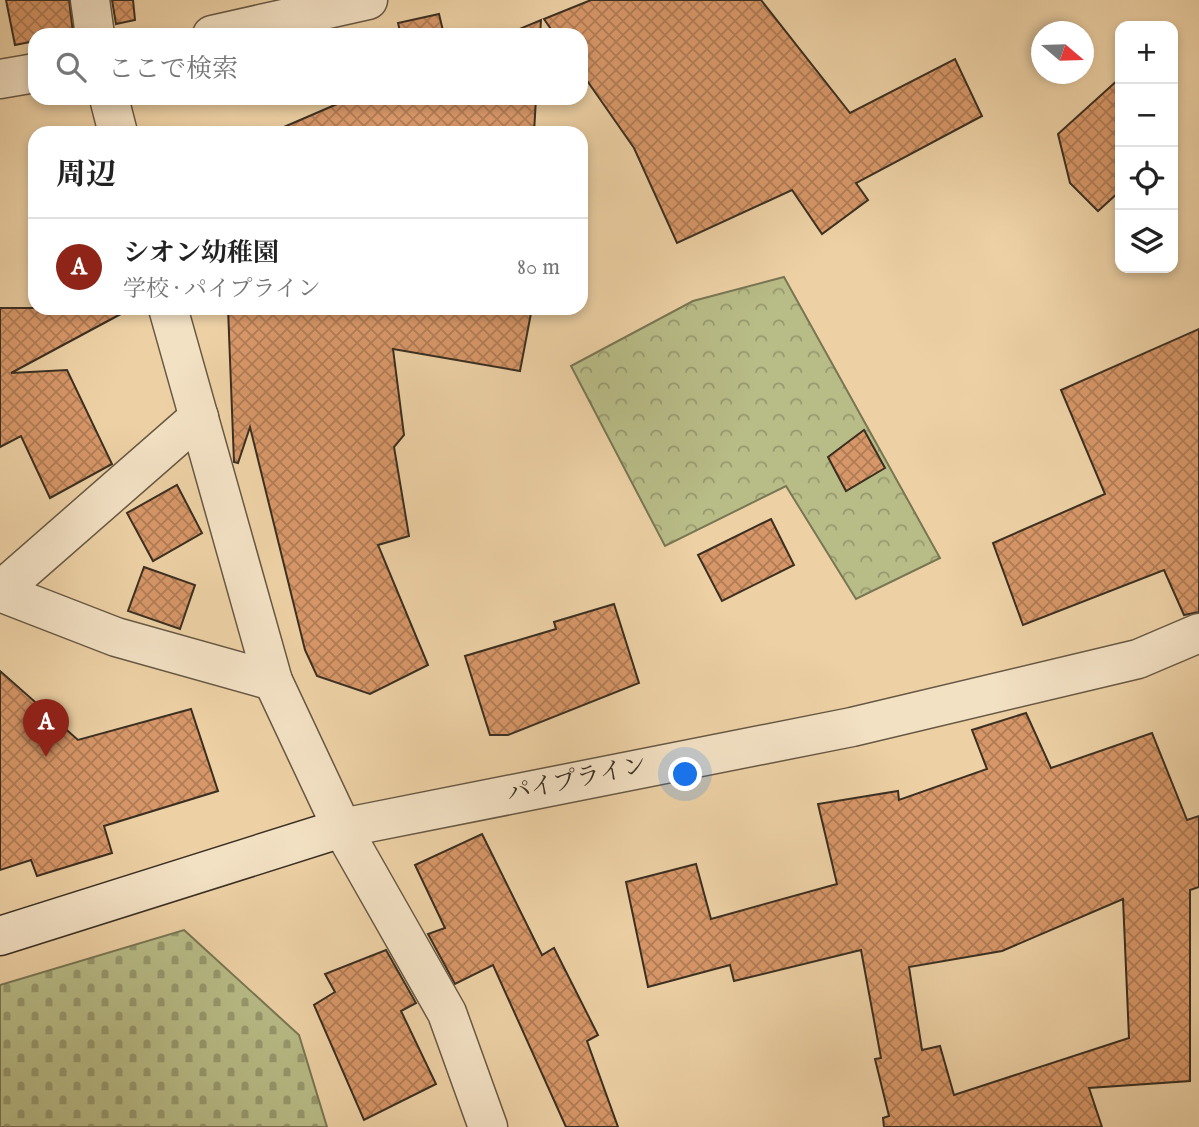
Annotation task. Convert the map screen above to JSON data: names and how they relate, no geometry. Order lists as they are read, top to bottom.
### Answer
{
  "streets": {
    "street": ["パイプライン"]
  },
  "north": "right",
  "page": {
    "map_buttons": ["+", "−"],
    "search": "ここで検索",
    "heading": "周辺",
    "list": [
      {
        "mark": "A",
        "name": "シオン幼稚園",
        "note": "学校 · パイプライン",
        "value": "80 m"
      }
    ],
    "pins": "A"
  }
}
